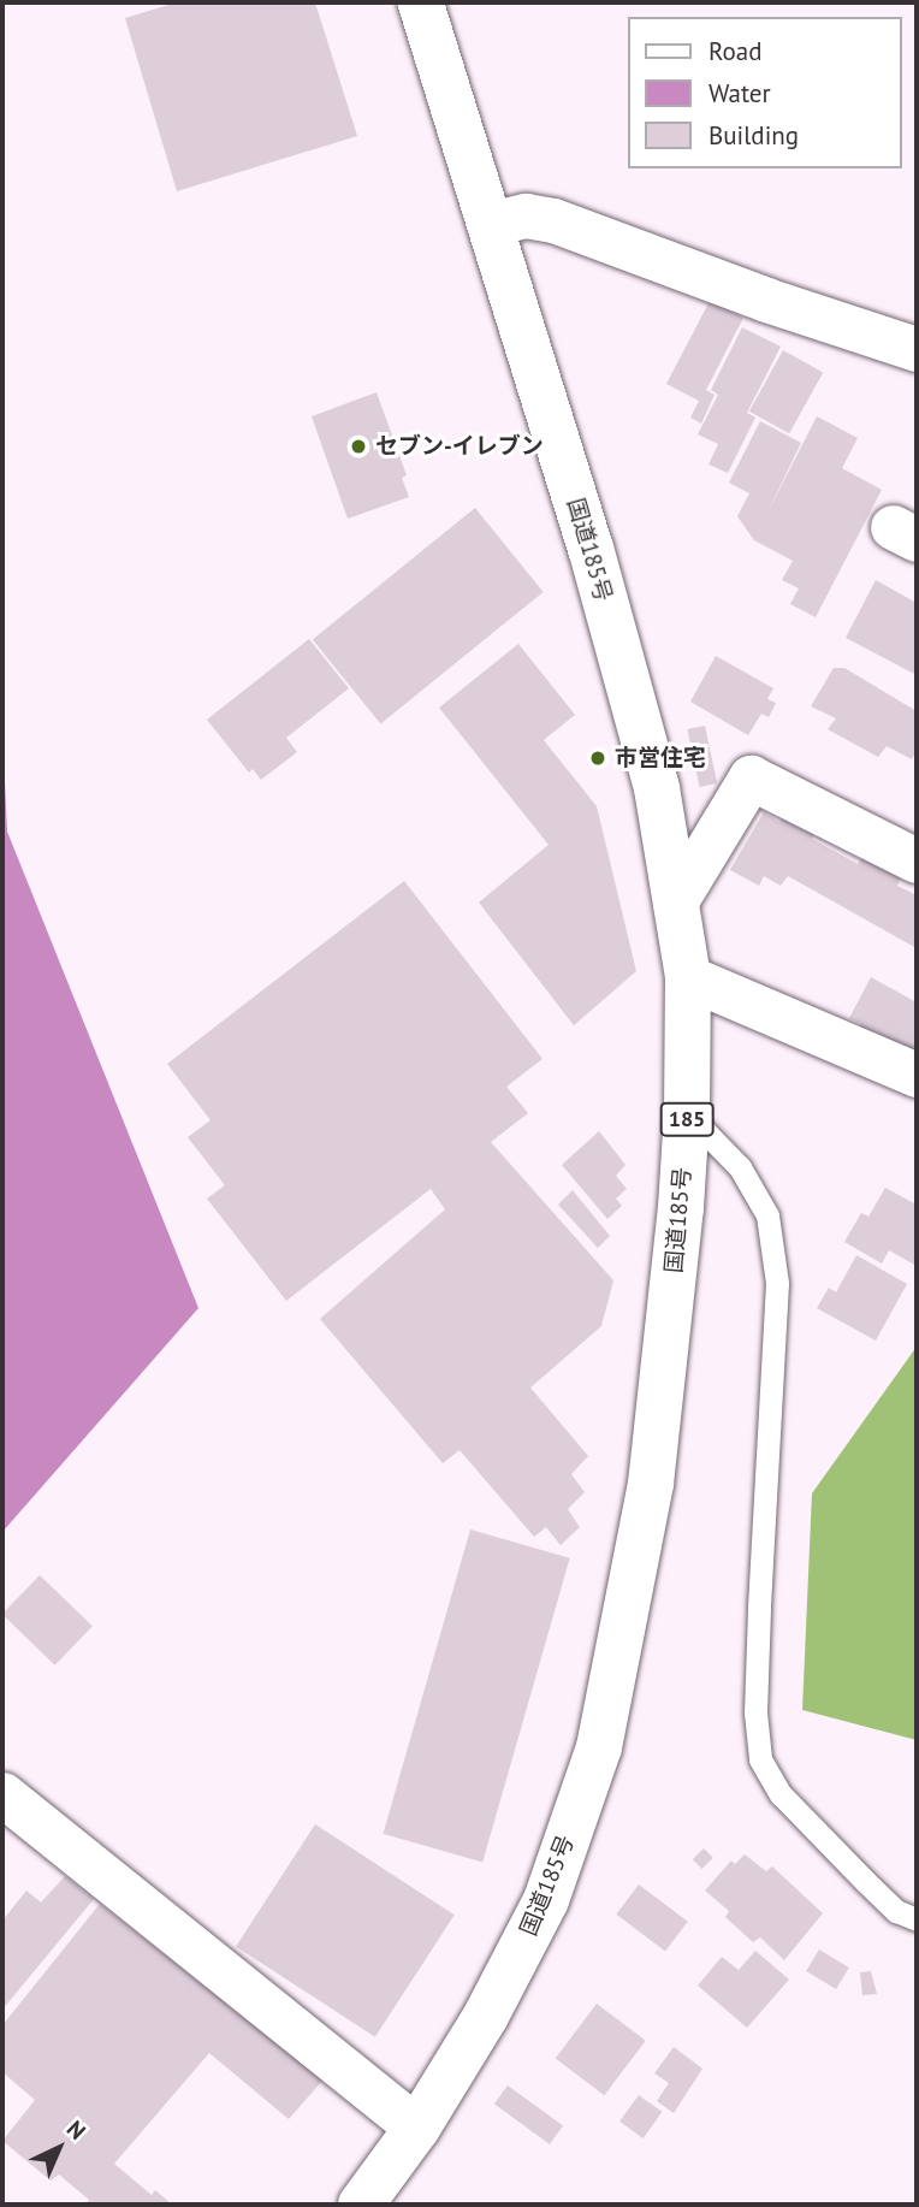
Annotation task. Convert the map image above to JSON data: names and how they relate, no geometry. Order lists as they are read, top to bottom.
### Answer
{
  "streets": {
    "highway": ["国道185号", "185"]
  },
  "places": ["セブン-イレブン", "市営住宅"],
  "legend": ["Road", "Water", "Building"],
  "north": "top right"
}
